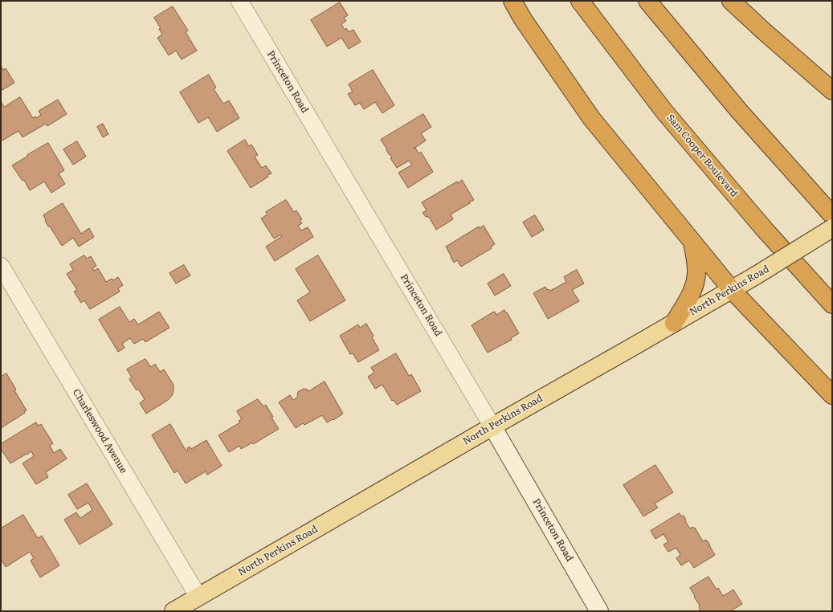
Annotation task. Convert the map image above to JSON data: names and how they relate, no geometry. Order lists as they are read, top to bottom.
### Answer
{
  "streets": {
    "highway": ["Sam Cooper Boulevard"],
    "main road": ["North Perkins Road"],
    "street": ["Princeton Road", "Charleswood Avenue"]
  },
  "crossings": [
    ["Princeton Road", "North Perkins Road"],
    ["North Perkins Road", "Charleswood Avenue"]
  ]
}
